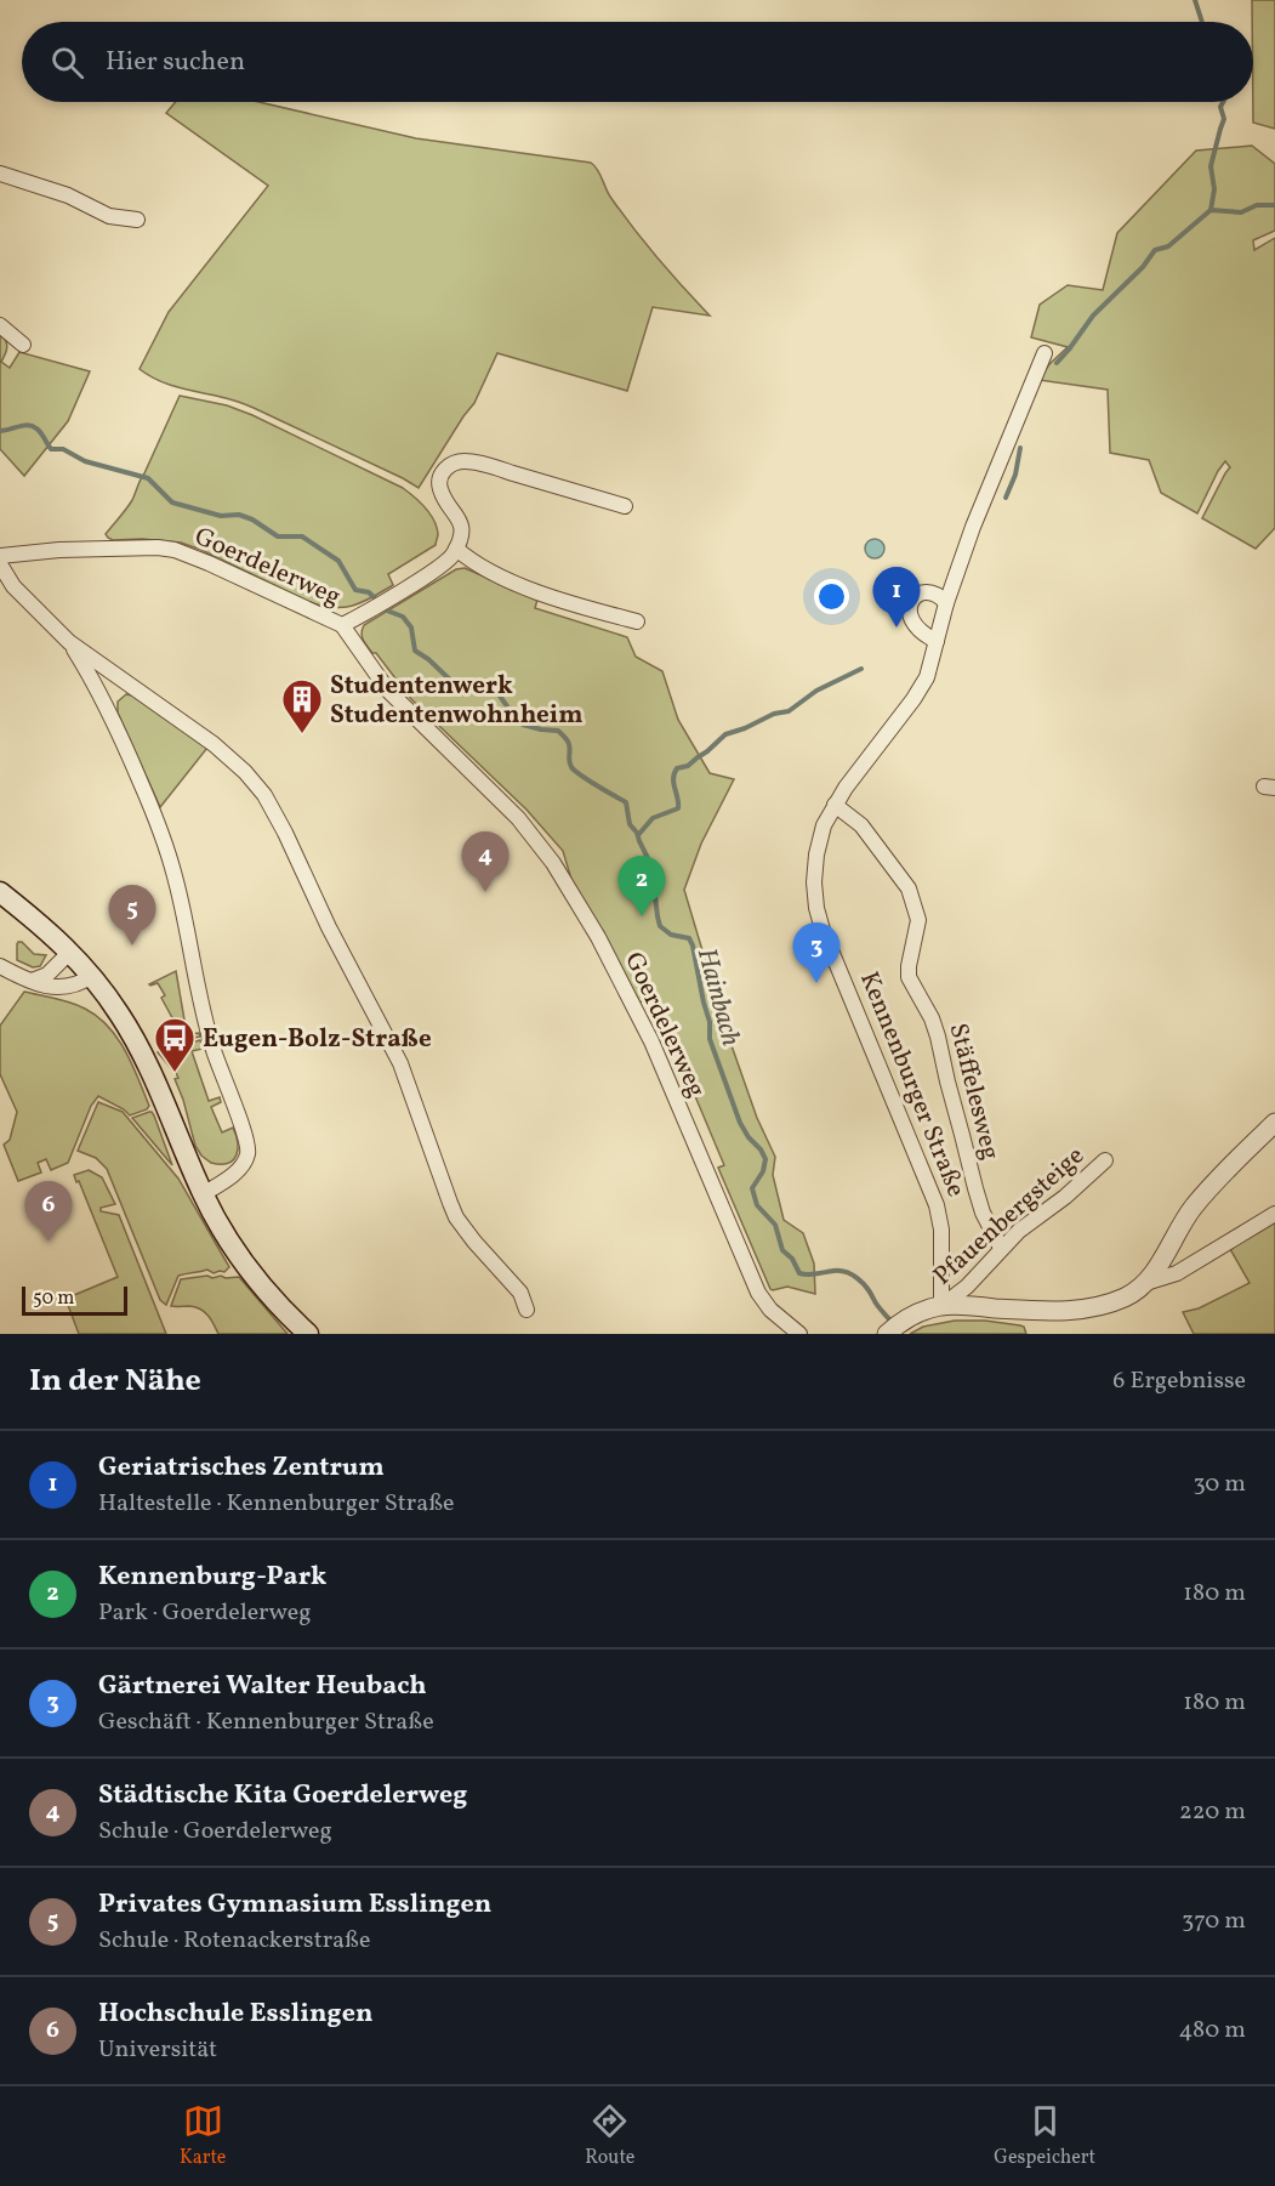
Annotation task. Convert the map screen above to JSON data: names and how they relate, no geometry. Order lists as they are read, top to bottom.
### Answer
{
  "streets": {
    "street": [
      "Goerdelerweg",
      "Kennenburger Straße",
      "Stäffelesweg",
      "Pfauenbergsteige"
    ]
  },
  "crossings": [
    ["Kennenburger Straße", "Stäffelesweg"],
    ["Kennenburger Straße", "Pfauenbergsteige"],
    ["Stäffelesweg", "Pfauenbergsteige"]
  ],
  "water": ["Hainbach"],
  "places": {
    "building": ["Studentenwerk Studentenwohnheim"],
    "bus stop": ["Eugen-Bolz-Straße"]
  },
  "scale_bar": "50 m",
  "page": {
    "search": "Hier suchen",
    "pins": [
      "1",
      "4",
      "2",
      "5",
      "3",
      "6"
    ],
    "scale": "50 m",
    "heading": ["In der Nähe", "6 Ergebnisse"],
    "list": [
      {
        "mark": "1",
        "name": "Geriatrisches Zentrum",
        "note": "Haltestelle · Kennenburger Straße",
        "value": "30 m"
      },
      {
        "mark": "2",
        "name": "Kennenburg-Park",
        "note": "Park · Goerdelerweg",
        "value": "180 m"
      },
      {
        "mark": "3",
        "name": "Gärtnerei Walter Heubach",
        "note": "Geschäft · Kennenburger Straße",
        "value": "180 m"
      },
      {
        "mark": "4",
        "name": "Städtische Kita Goerdelerweg",
        "note": "Schule · Goerdelerweg",
        "value": "220 m"
      },
      {
        "mark": "5",
        "name": "Privates Gymnasium Esslingen",
        "note": "Schule · Rotenackerstraße",
        "value": "370 m"
      },
      {
        "mark": "6",
        "name": "Hochschule Esslingen",
        "note": "Universität",
        "value": "480 m"
      }
    ],
    "nav": ["Karte", "Route", "Gespeichert"]
  }
}
